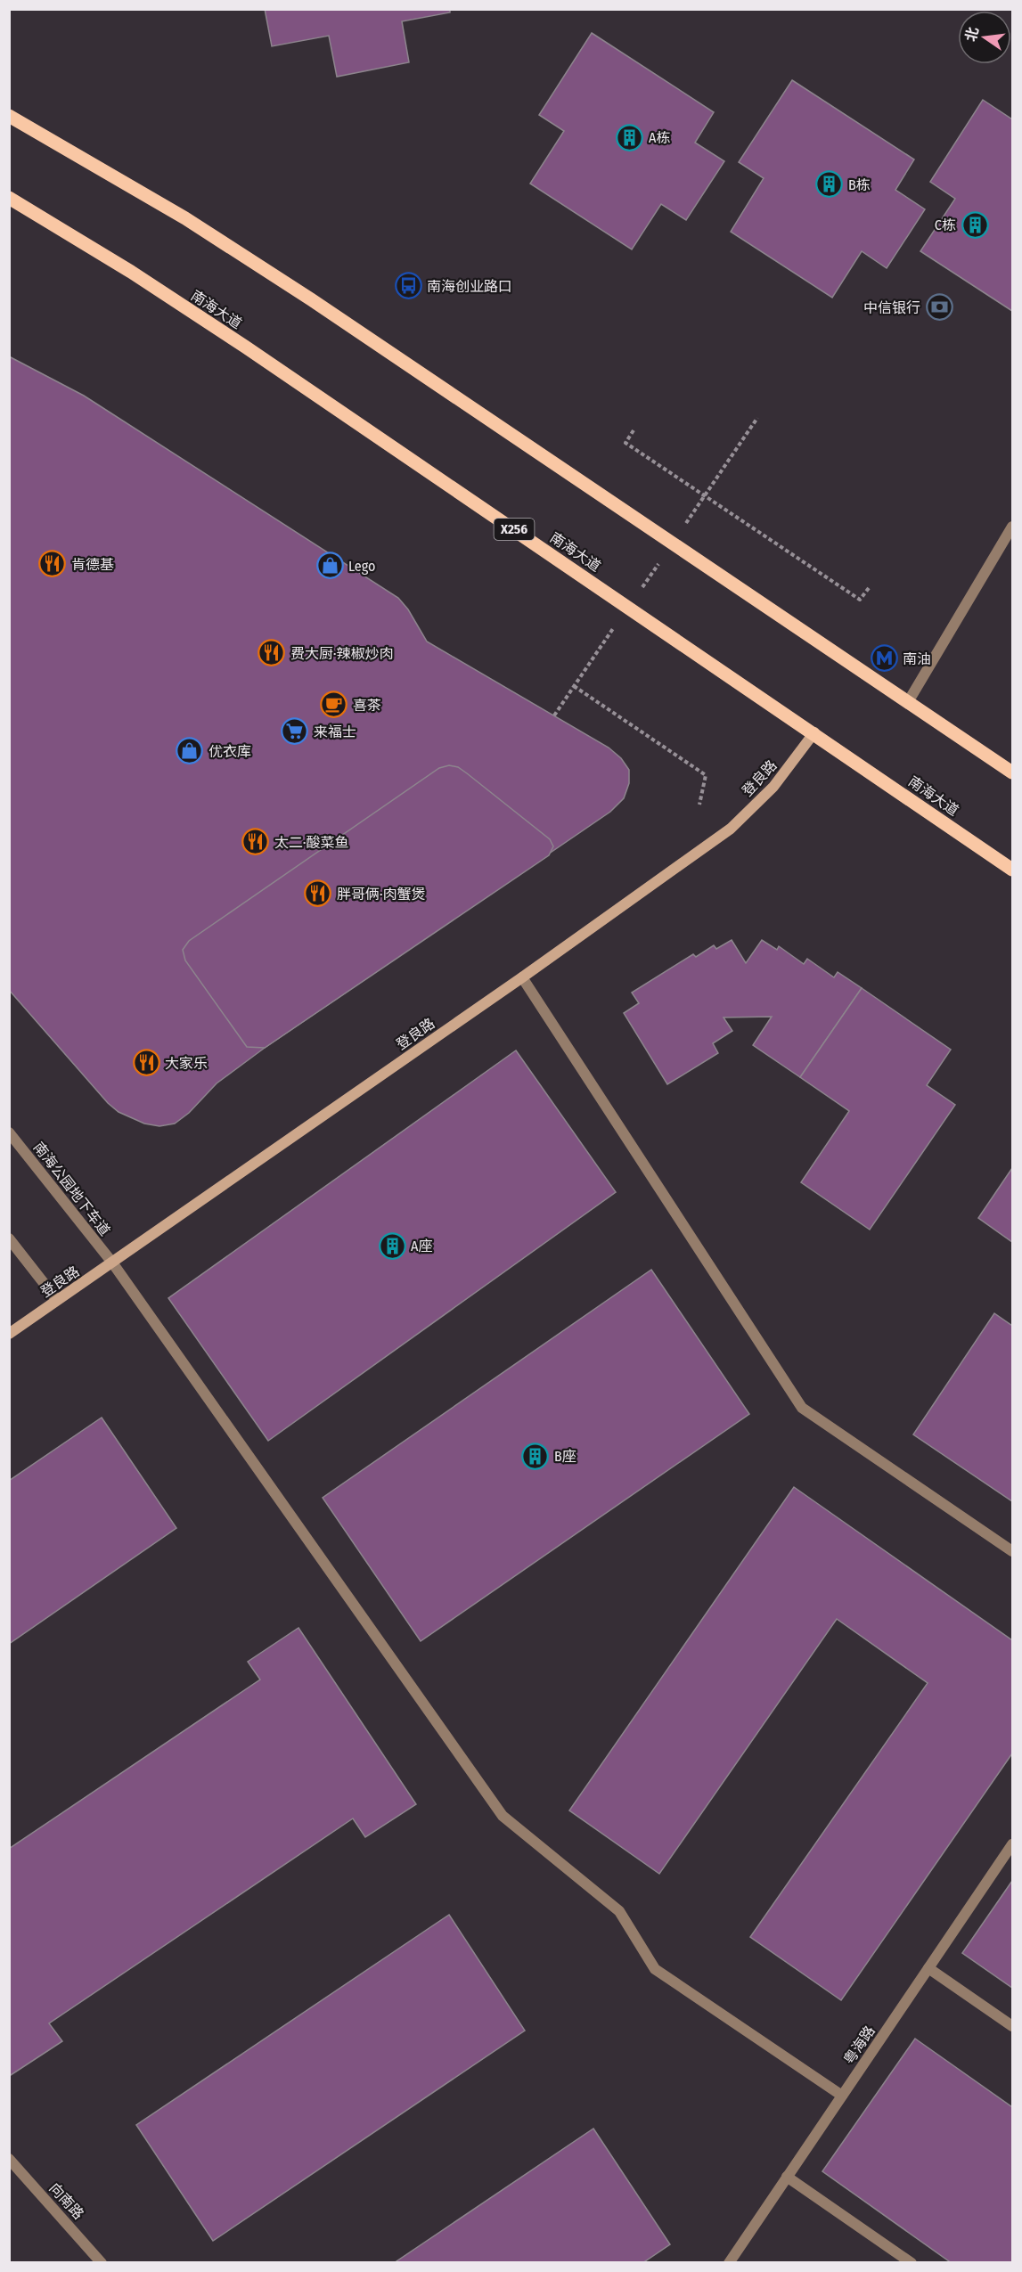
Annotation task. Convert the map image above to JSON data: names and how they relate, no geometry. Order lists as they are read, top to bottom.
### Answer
{
  "streets": {
    "main road": ["南海大道", "X256", "登良路"],
    "street": ["南海公园地下车道", "粤海路", "向南路"]
  },
  "crossings": [
    ["南海大道", "登良路"],
    ["登良路", "南海公园地下车道"],
    ["南海公园地下车道", "粤海路"]
  ],
  "places": {
    "building": [
      "A栋",
      "B栋",
      "C栋",
      "A座",
      "B座"
    ],
    "bus stop": ["南海创业路口"],
    "bank": ["中信银行"],
    "restaurant": [
      "肯德基",
      "费大厨·辣椒炒肉",
      "太二·酸菜鱼",
      "胖哥俩·肉蟹煲",
      "大家乐"
    ],
    "shop": ["Lego", "优衣库"],
    "metro station": ["南油"],
    "cafe": ["喜茶"],
    "supermarket": ["来福士"]
  },
  "north": "left"
}
